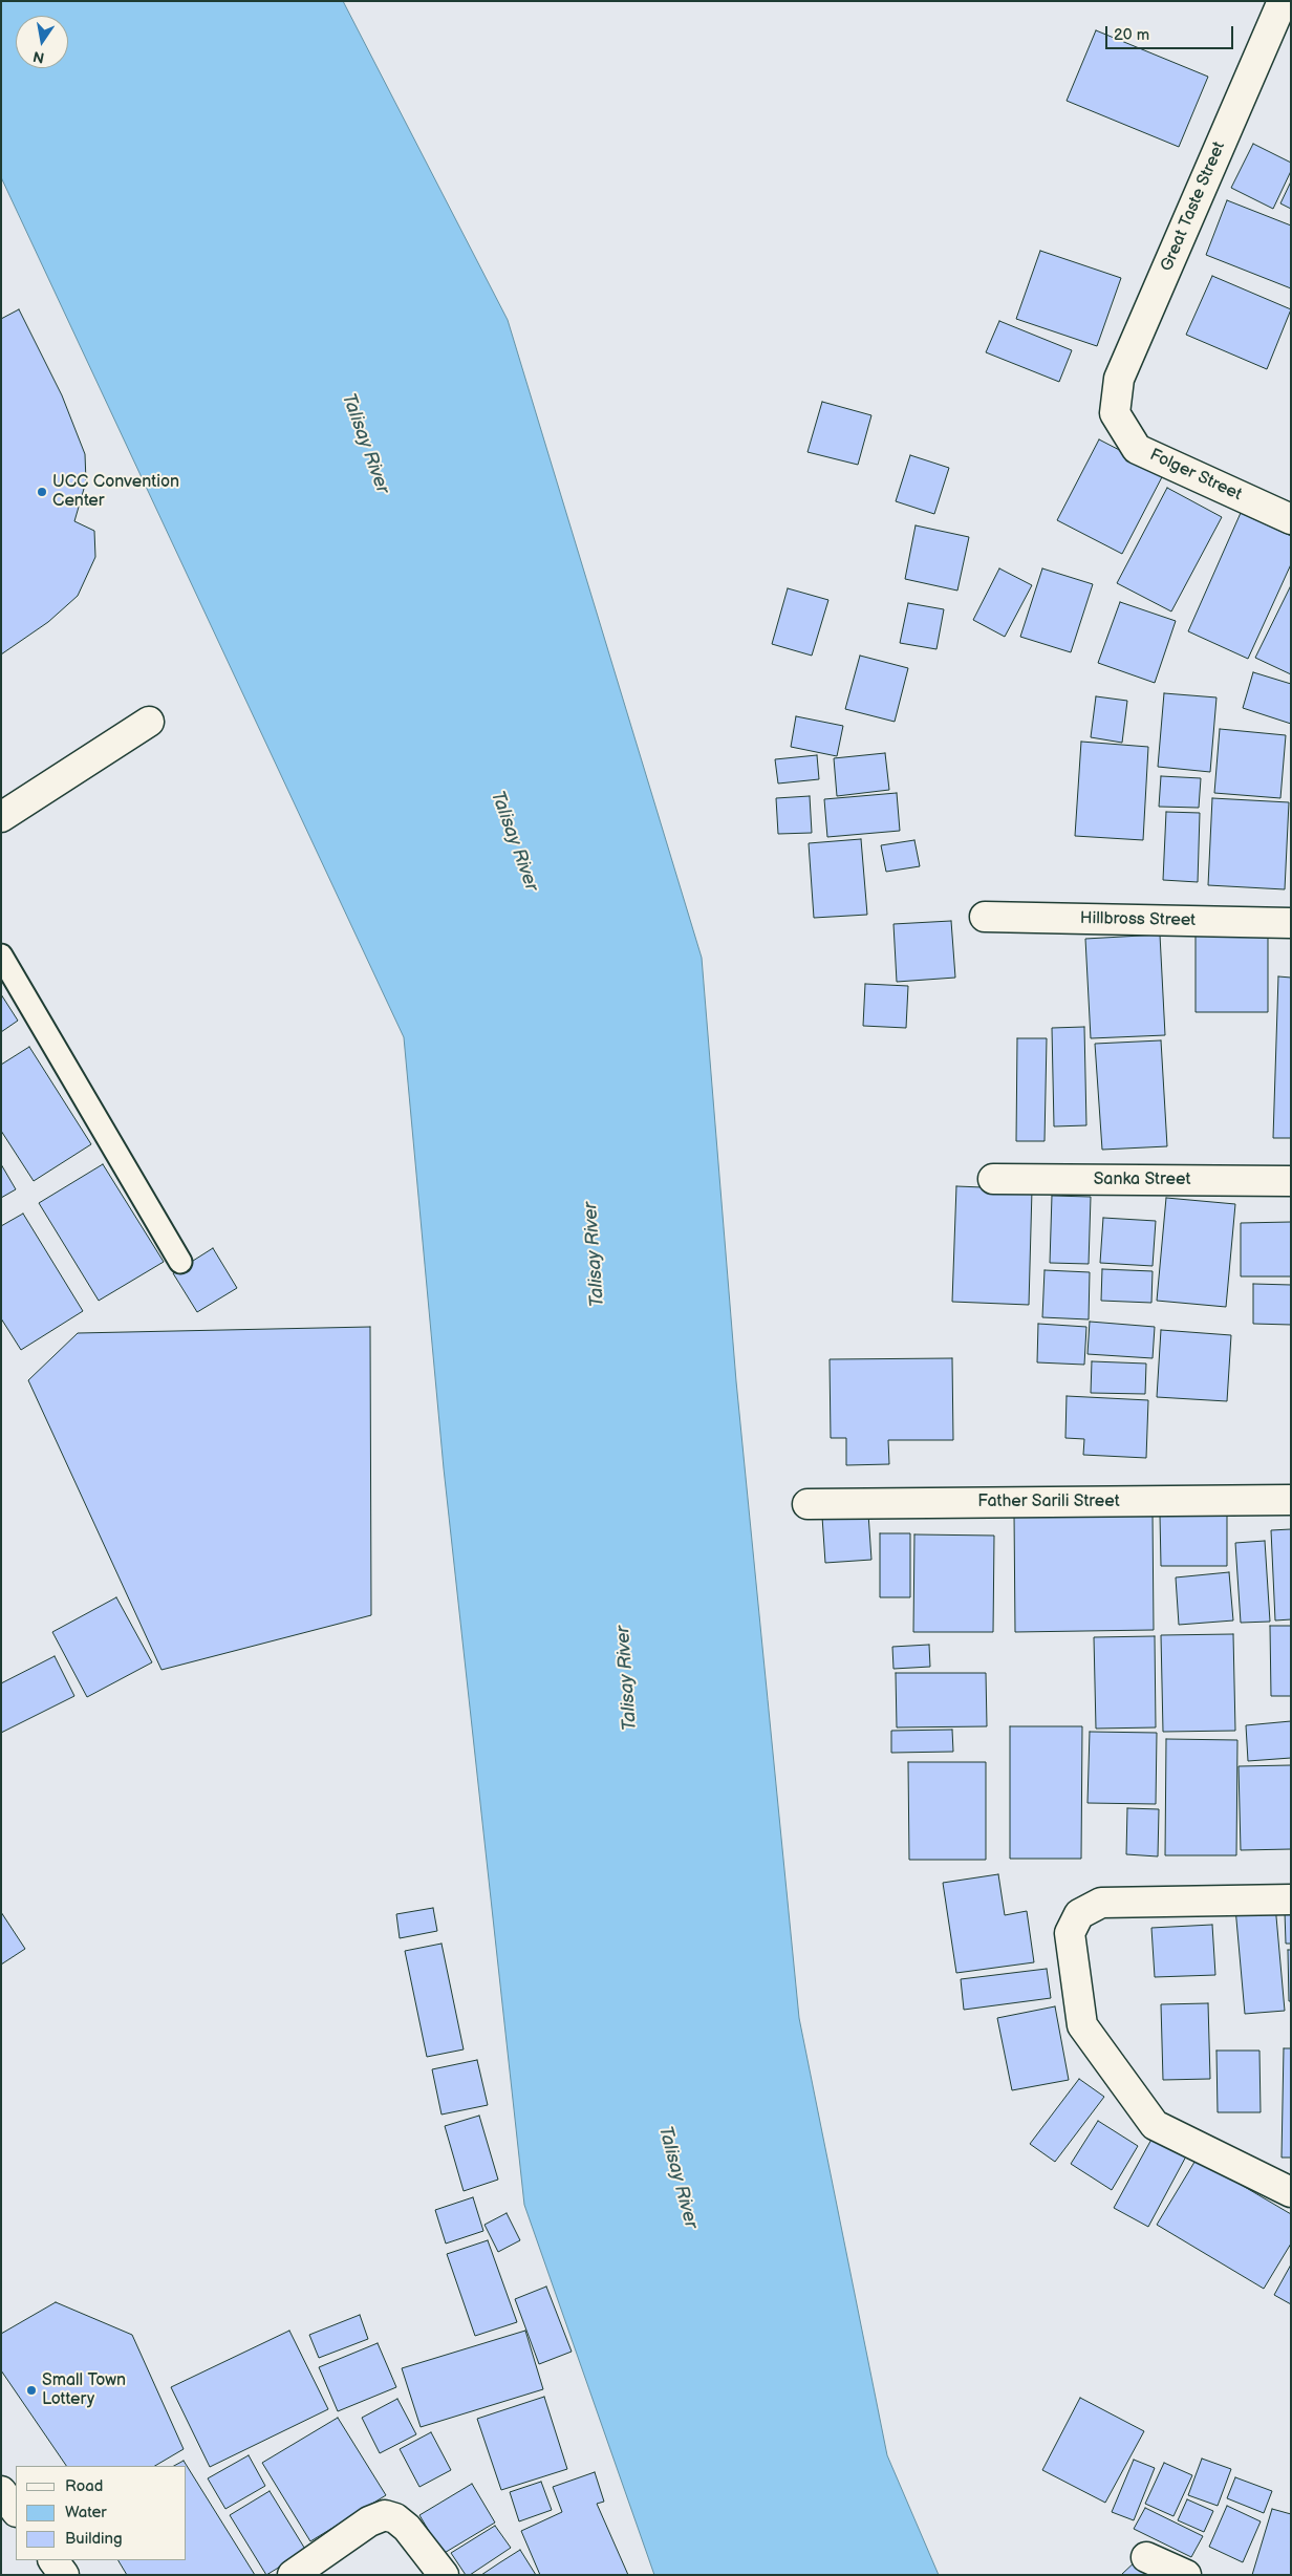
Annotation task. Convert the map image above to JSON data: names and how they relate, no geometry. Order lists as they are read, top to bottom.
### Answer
{
  "streets": {
    "street": [
      "Great Taste Street",
      "Folger Street",
      "Hillbross Street",
      "Sanka Street",
      "Father Sarili Street"
    ]
  },
  "crossings": [
    ["Great Taste Street", "Folger Street"]
  ],
  "water": ["Talisay River"],
  "places": ["UCC Convention Center", "Small Town Lottery"],
  "legend": ["Road", "Water", "Building"],
  "scale_bar": "20 m",
  "north": "bottom"
}
